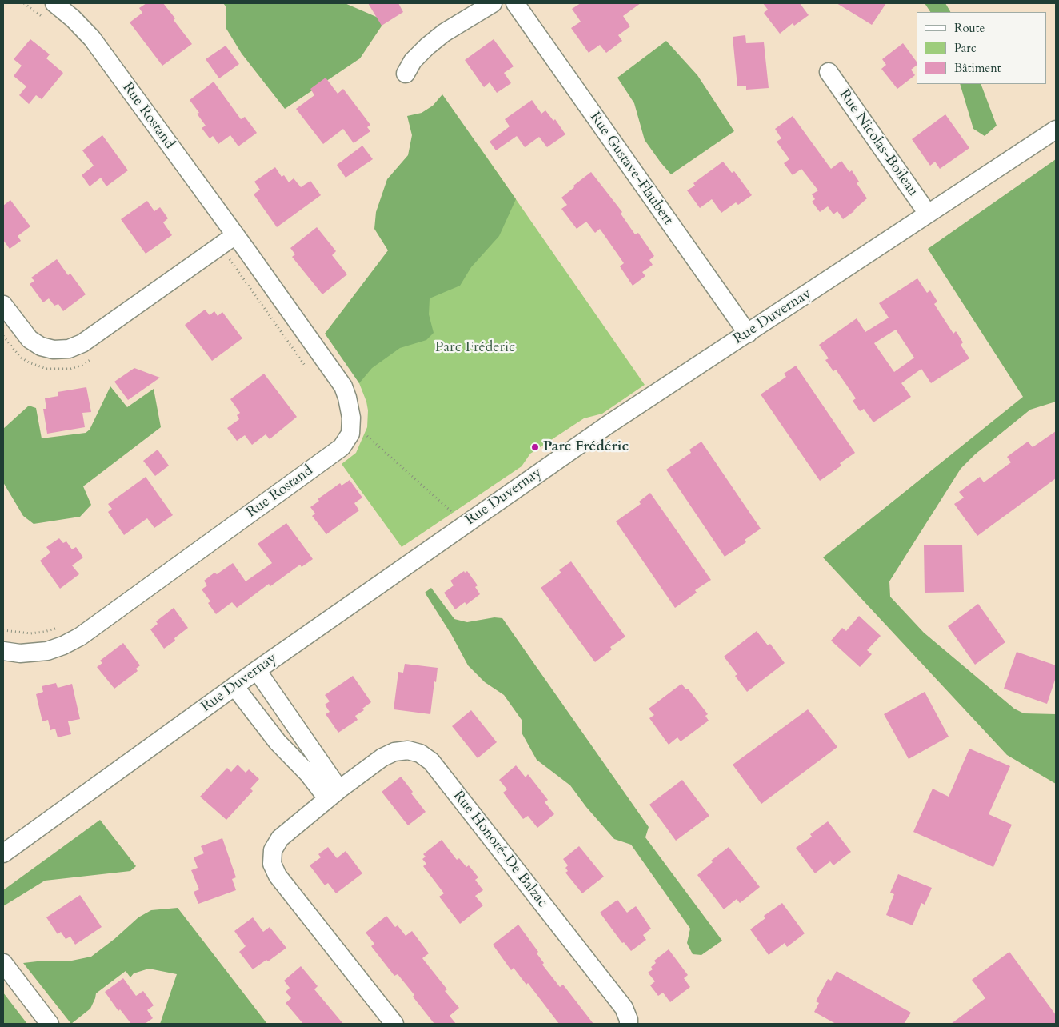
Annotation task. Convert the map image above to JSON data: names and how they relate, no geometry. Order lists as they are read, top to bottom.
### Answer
{
  "streets": {
    "street": [
      "Rue Rostand",
      "Rue Nicolas-Boileau",
      "Rue Gustave-Flaubert",
      "Rue Duvernay",
      "Rue Honoré-De Balzac"
    ]
  },
  "crossings": [
    ["Rue Nicolas-Boileau", "Rue Duvernay"],
    ["Rue Gustave-Flaubert", "Rue Duvernay"]
  ],
  "parks": ["Parc Fréderic"],
  "places": ["Parc Frédéric"],
  "legend": ["Route", "Parc", "Bâtiment"]
}
